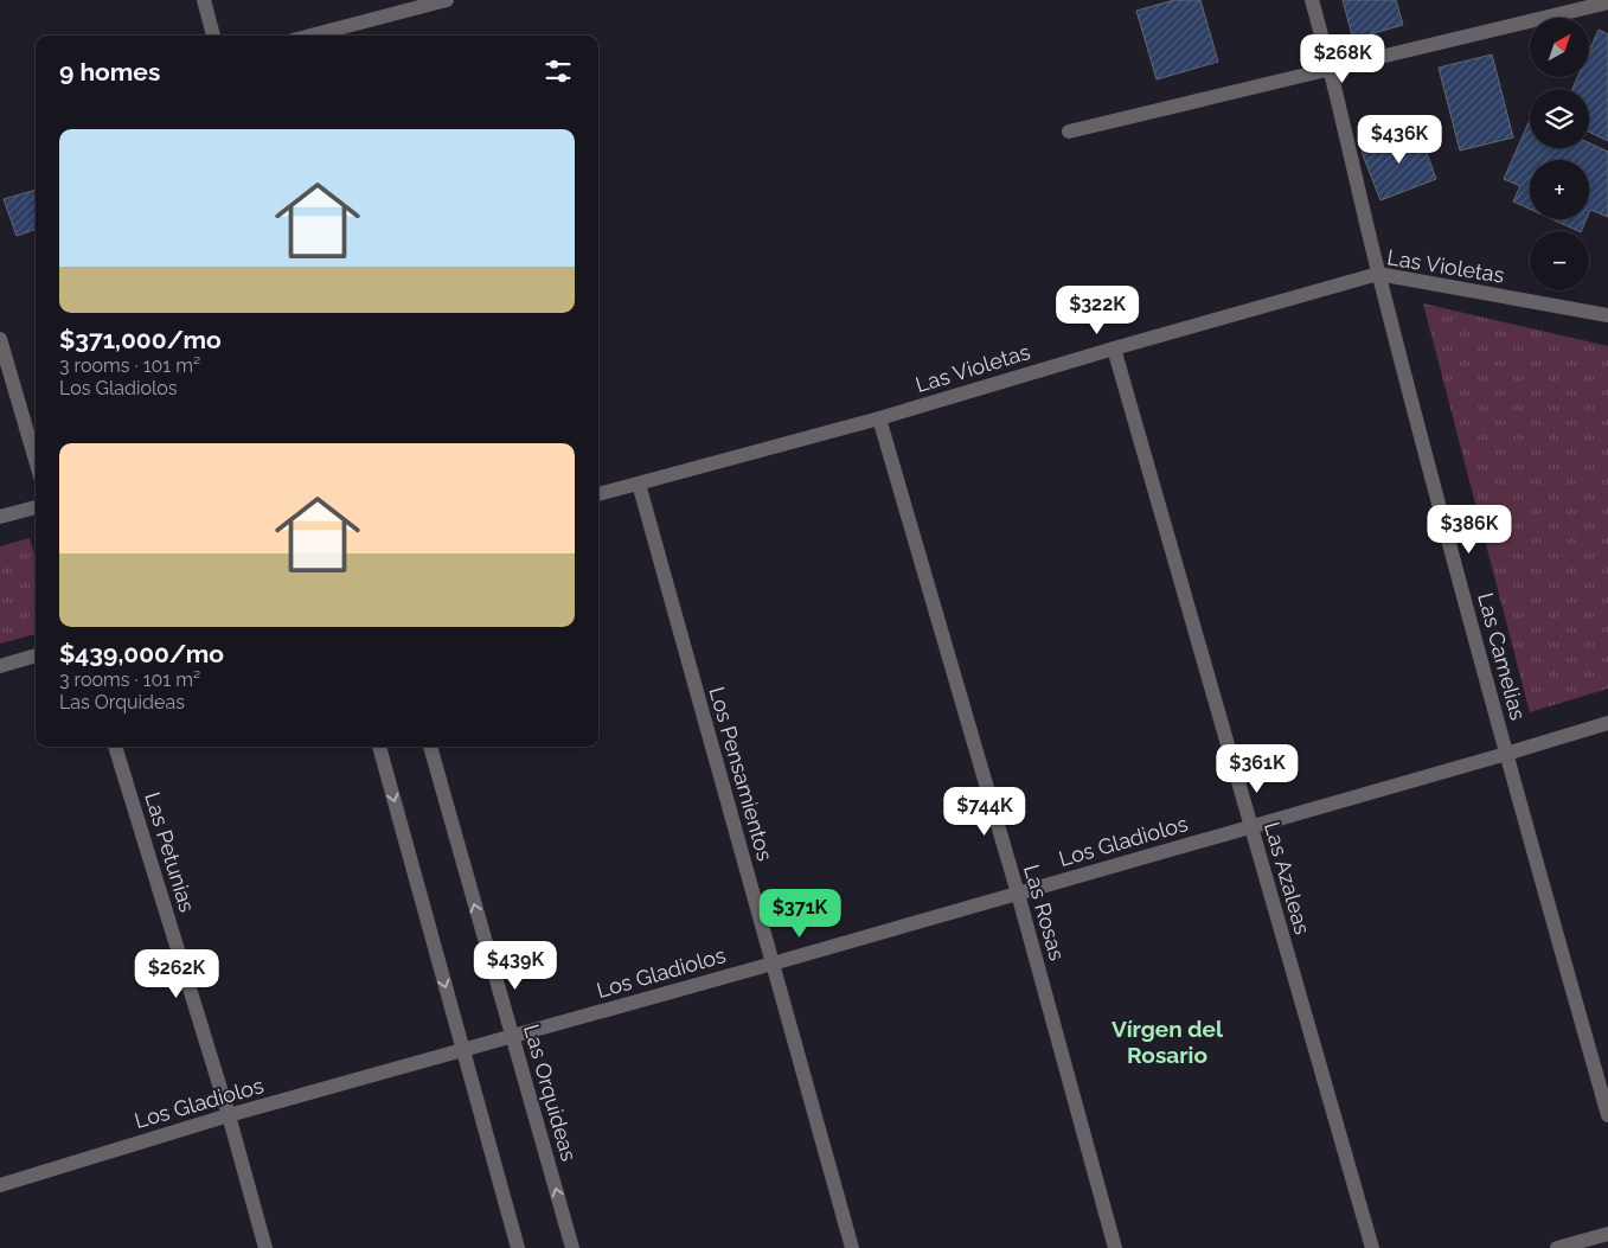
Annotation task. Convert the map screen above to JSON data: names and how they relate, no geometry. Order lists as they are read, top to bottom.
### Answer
{
  "streets": {
    "street": [
      "Las Violetas",
      "Las Camelias",
      "Los Pensamientos",
      "Los Gladiolos",
      "Las Petunias",
      "Las Azaleas",
      "Las Rosas",
      "Las Orquideas"
    ]
  },
  "crossings": [
    ["Las Violetas", "Las Camelias"],
    ["Las Violetas", "Los Pensamientos"],
    ["Las Violetas", "Las Azaleas"],
    ["Las Violetas", "Las Rosas"],
    ["Las Camelias", "Los Gladiolos"],
    ["Los Pensamientos", "Los Gladiolos"],
    ["Los Gladiolos", "Las Petunias"],
    ["Los Gladiolos", "Las Azaleas"],
    ["Los Gladiolos", "Las Rosas"],
    ["Los Gladiolos", "Las Orquideas"]
  ],
  "districts": ["Vírgen del Rosario"],
  "north": "top right",
  "page": {
    "map_buttons": ["+", "−"],
    "price": [
      "$268K",
      "$436K",
      "$322K",
      "$386K",
      "$361K",
      "$744K",
      "$371K",
      "$439K",
      "$262K"
    ],
    "heading": "9 homes",
    "list": [
      {
        "name": "$371,000/mo",
        "note": "3 rooms · 101 m² · Los Gladiolos"
      },
      {
        "name": "$439,000/mo",
        "note": "3 rooms · 101 m² · Las Orquideas"
      }
    ]
  }
}
